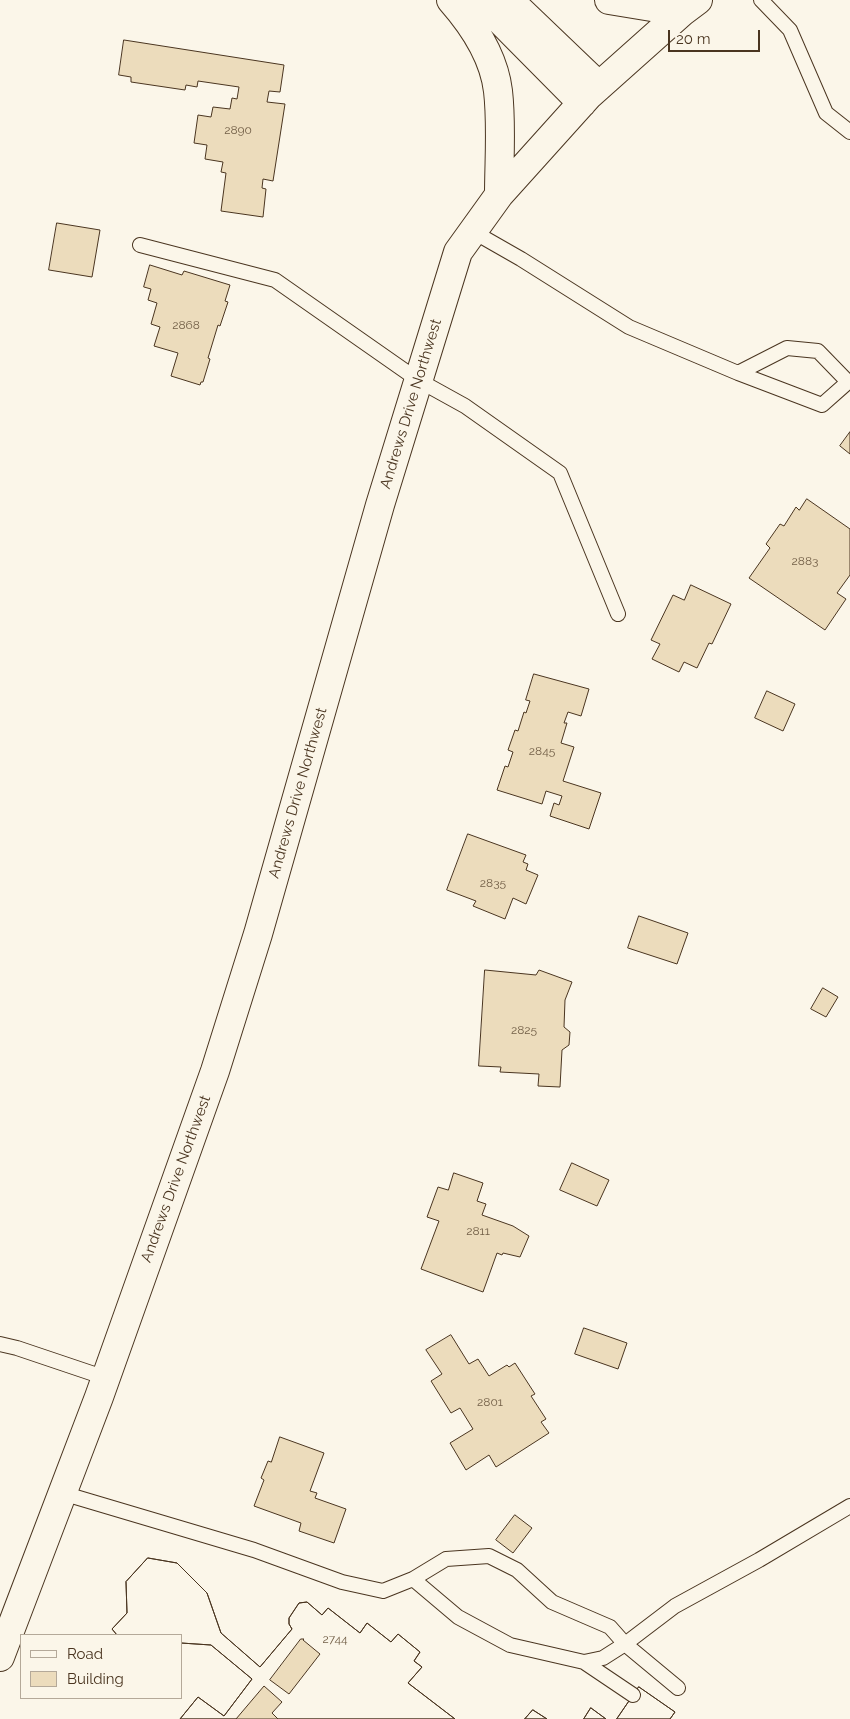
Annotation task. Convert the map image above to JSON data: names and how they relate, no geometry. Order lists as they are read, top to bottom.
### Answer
{
  "streets": {
    "street": ["Andrews Drive Northwest"]
  },
  "house_numbers": [
    "2890",
    "2868",
    "2883",
    "2845",
    "2835",
    "2825",
    "2811",
    "2801",
    "2744"
  ],
  "legend": ["Road", "Building"],
  "scale_bar": "20 m"
}
